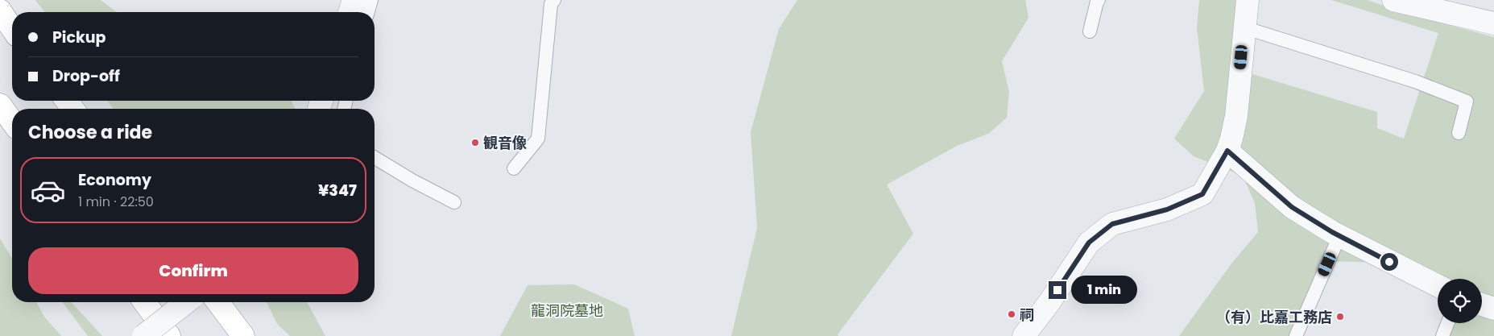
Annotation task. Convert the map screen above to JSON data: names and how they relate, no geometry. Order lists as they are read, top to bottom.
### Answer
{
  "parks": ["龍洞院墓地"],
  "places": ["観音像", "祠", "（有）比嘉工務店"],
  "page": {
    "banner": ["Pickup", "Drop-off"],
    "heading": "Choose a ride",
    "list": [
      {
        "name": "Economy",
        "note": "1 min · 22:50",
        "value": "¥347"
      }
    ],
    "buttons": "Confirm",
    "bubble": "1 min"
  }
}
